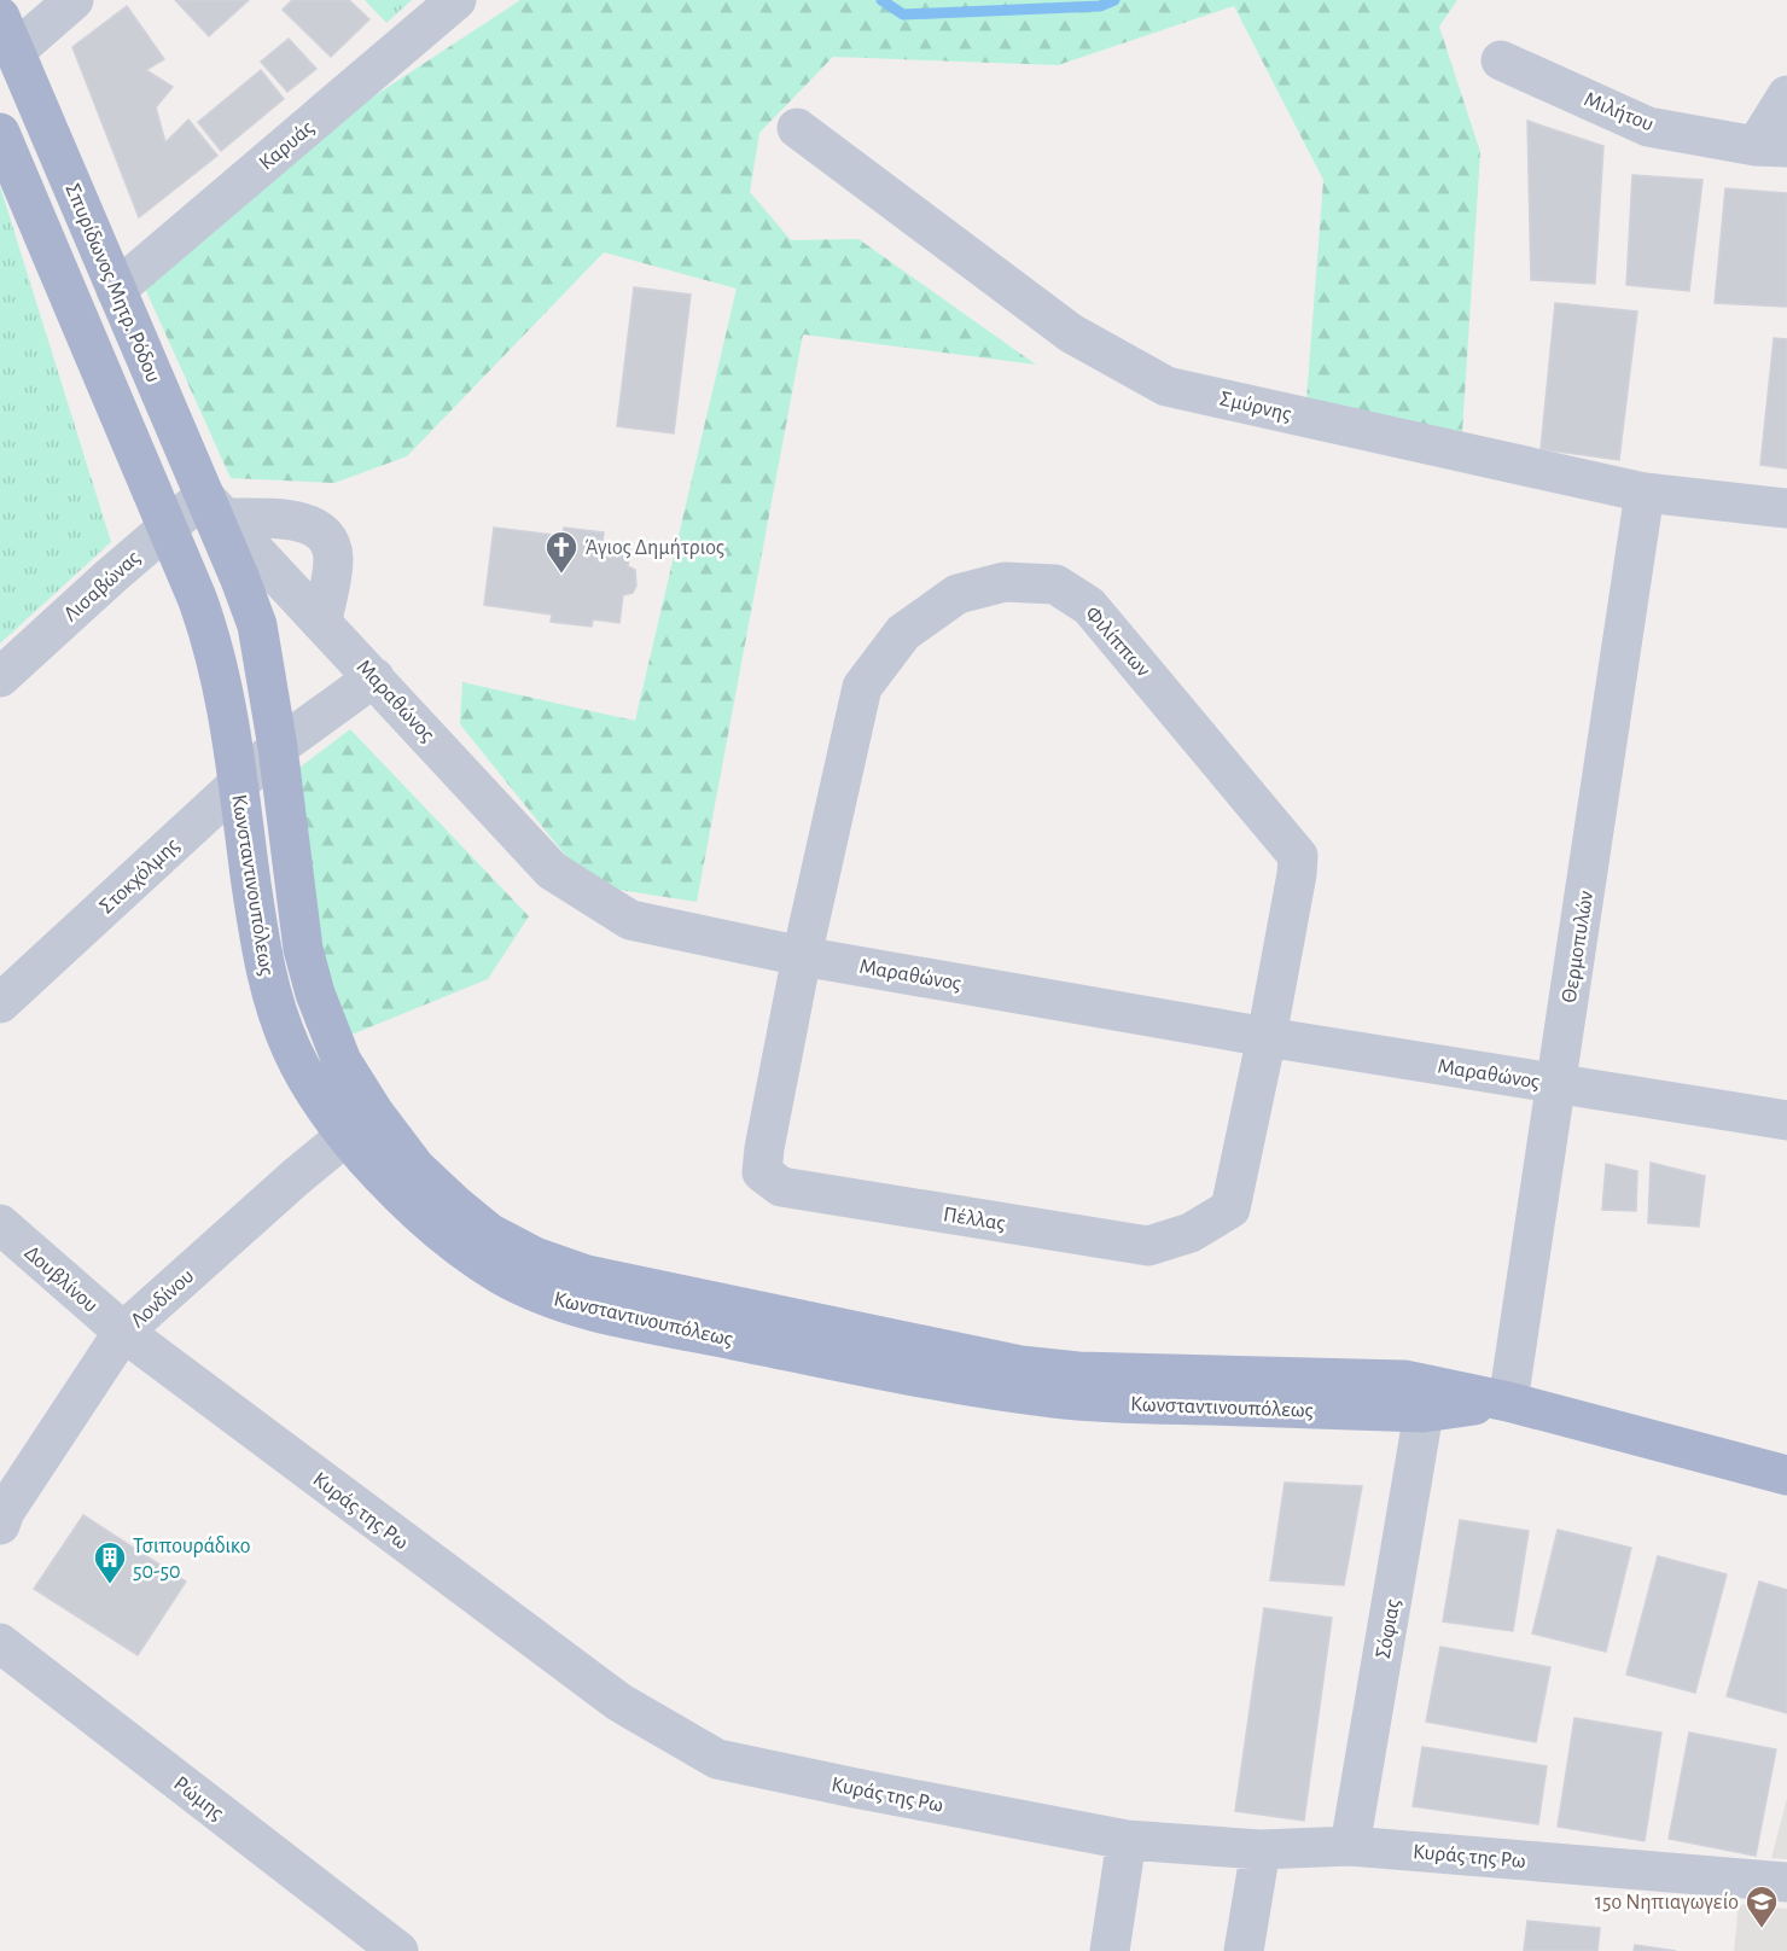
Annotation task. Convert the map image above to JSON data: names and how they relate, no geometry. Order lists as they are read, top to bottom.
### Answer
{
  "streets": {
    "main road": ["Σπυρίδωνος Μητρ. Ρόδου", "Κωνσταντινουπόλεως"],
    "street": [
      "Μιλήτου",
      "Καρυάς",
      "Σμύρνης",
      "Λισαβώνας",
      "Φιλίππων",
      "Μαραθώνος",
      "Στοκχόλμης",
      "Θερμοπυλών",
      "Πέλλας",
      "Δουβλίνου",
      "Λονδίνου",
      "Κυράς της Ρω",
      "Σόφιας",
      "Ρώμης"
    ]
  },
  "crossings": [
    ["Καρυάς", "Σπυρίδωνος Μητρ. Ρόδου"],
    ["Σπυρίδωνος Μητρ. Ρόδου", "Λισαβώνας"],
    ["Σπυρίδωνος Μητρ. Ρόδου", "Μαραθώνος"],
    ["Σπυρίδωνος Μητρ. Ρόδου", "Κωνσταντινουπόλεως"],
    ["Σμύρνης", "Θερμοπυλών"],
    ["Λισαβώνας", "Μαραθώνος"],
    ["Λισαβώνας", "Κωνσταντινουπόλεως"],
    ["Φιλίππων", "Μαραθώνος"],
    ["Φιλίππων", "Πέλλας"],
    ["Μαραθώνος", "Στοκχόλμης"],
    ["Μαραθώνος", "Κωνσταντινουπόλεως"],
    ["Μαραθώνος", "Θερμοπυλών"],
    ["Μαραθώνος", "Πέλλας"],
    ["Στοκχόλμης", "Κωνσταντινουπόλεως"],
    ["Κωνσταντινουπόλεως", "Θερμοπυλών"],
    ["Κωνσταντινουπόλεως", "Λονδίνου"],
    ["Κωνσταντινουπόλεως", "Σόφιας"],
    ["Δουβλίνου", "Λονδίνου"],
    ["Δουβλίνου", "Κυράς της Ρω"],
    ["Λονδίνου", "Κυράς της Ρω"],
    ["Κυράς της Ρω", "Σόφιας"]
  ],
  "places": {
    "church": ["Άγιος Δημήτριος"],
    "building": ["Τσιπουράδικο 50-50"],
    "school or university": ["15ο Νηπιαγωγείο"]
  }
}
